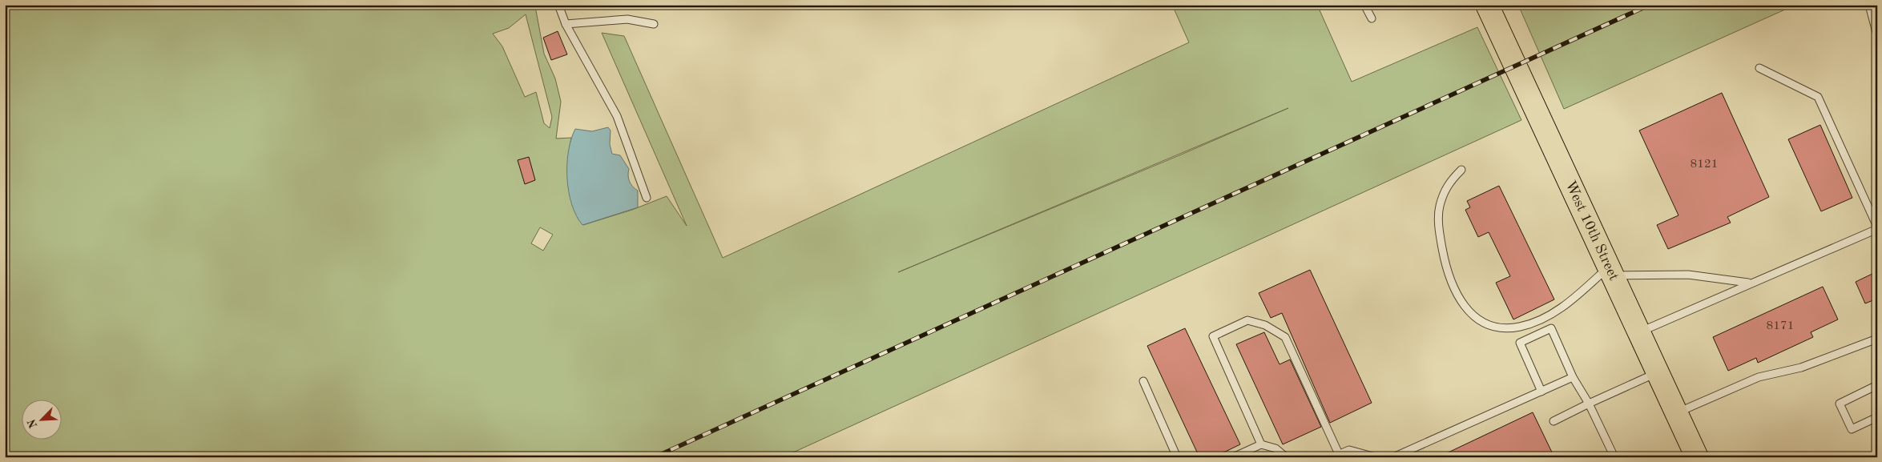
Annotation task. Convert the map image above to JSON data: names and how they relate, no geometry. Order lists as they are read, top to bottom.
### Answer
{
  "streets": {
    "main road": ["West 10th Street"]
  },
  "house_numbers": ["8121", "8171"],
  "north": "bottom left"
}
